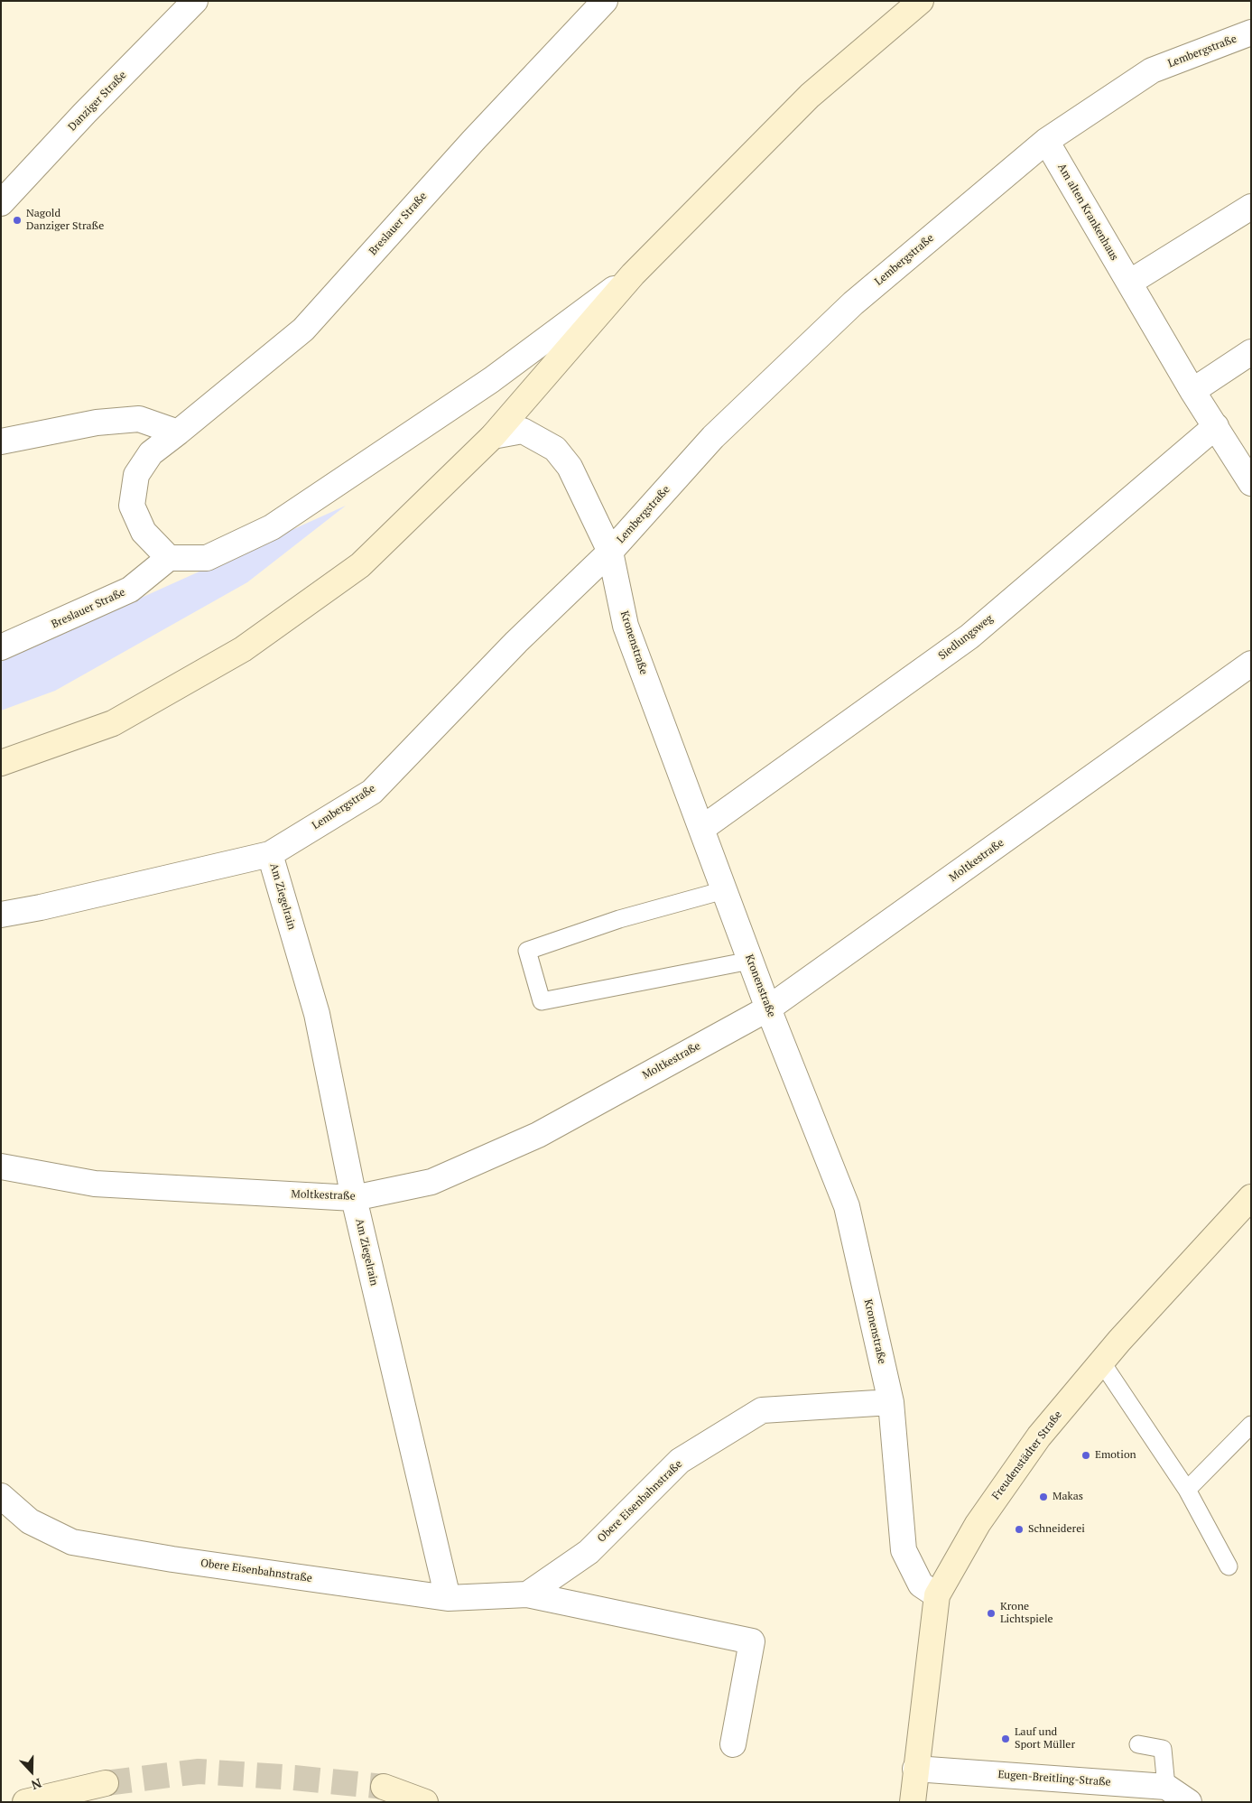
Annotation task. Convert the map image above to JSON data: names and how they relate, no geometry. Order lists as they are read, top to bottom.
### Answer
{
  "streets": {
    "main road": ["Freudenstädter Straße"],
    "street": [
      "Lembergstraße",
      "Danziger Straße",
      "Am alten Krankenhaus",
      "Breslauer Straße",
      "Siedlungsweg",
      "Kronenstraße",
      "Moltkestraße",
      "Am Ziegelrain",
      "Obere Eisenbahnstraße",
      "Eugen-Breitling-Straße"
    ]
  },
  "crossings": [
    ["Lembergstraße", "Am alten Krankenhaus"],
    ["Lembergstraße", "Kronenstraße"],
    ["Lembergstraße", "Am Ziegelrain"],
    ["Am alten Krankenhaus", "Siedlungsweg"],
    ["Siedlungsweg", "Kronenstraße"],
    ["Kronenstraße", "Moltkestraße"],
    ["Kronenstraße", "Freudenstädter Straße"],
    ["Kronenstraße", "Obere Eisenbahnstraße"],
    ["Moltkestraße", "Am Ziegelrain"],
    ["Am Ziegelrain", "Obere Eisenbahnstraße"],
    ["Freudenstädter Straße", "Eugen-Breitling-Straße"]
  ],
  "places": [
    "Nagold Danziger Straße",
    "Emotion",
    "Makas",
    "Schneiderei",
    "Krone Lichtspiele",
    "Lauf und Sport Müller"
  ],
  "north": "bottom"
}
